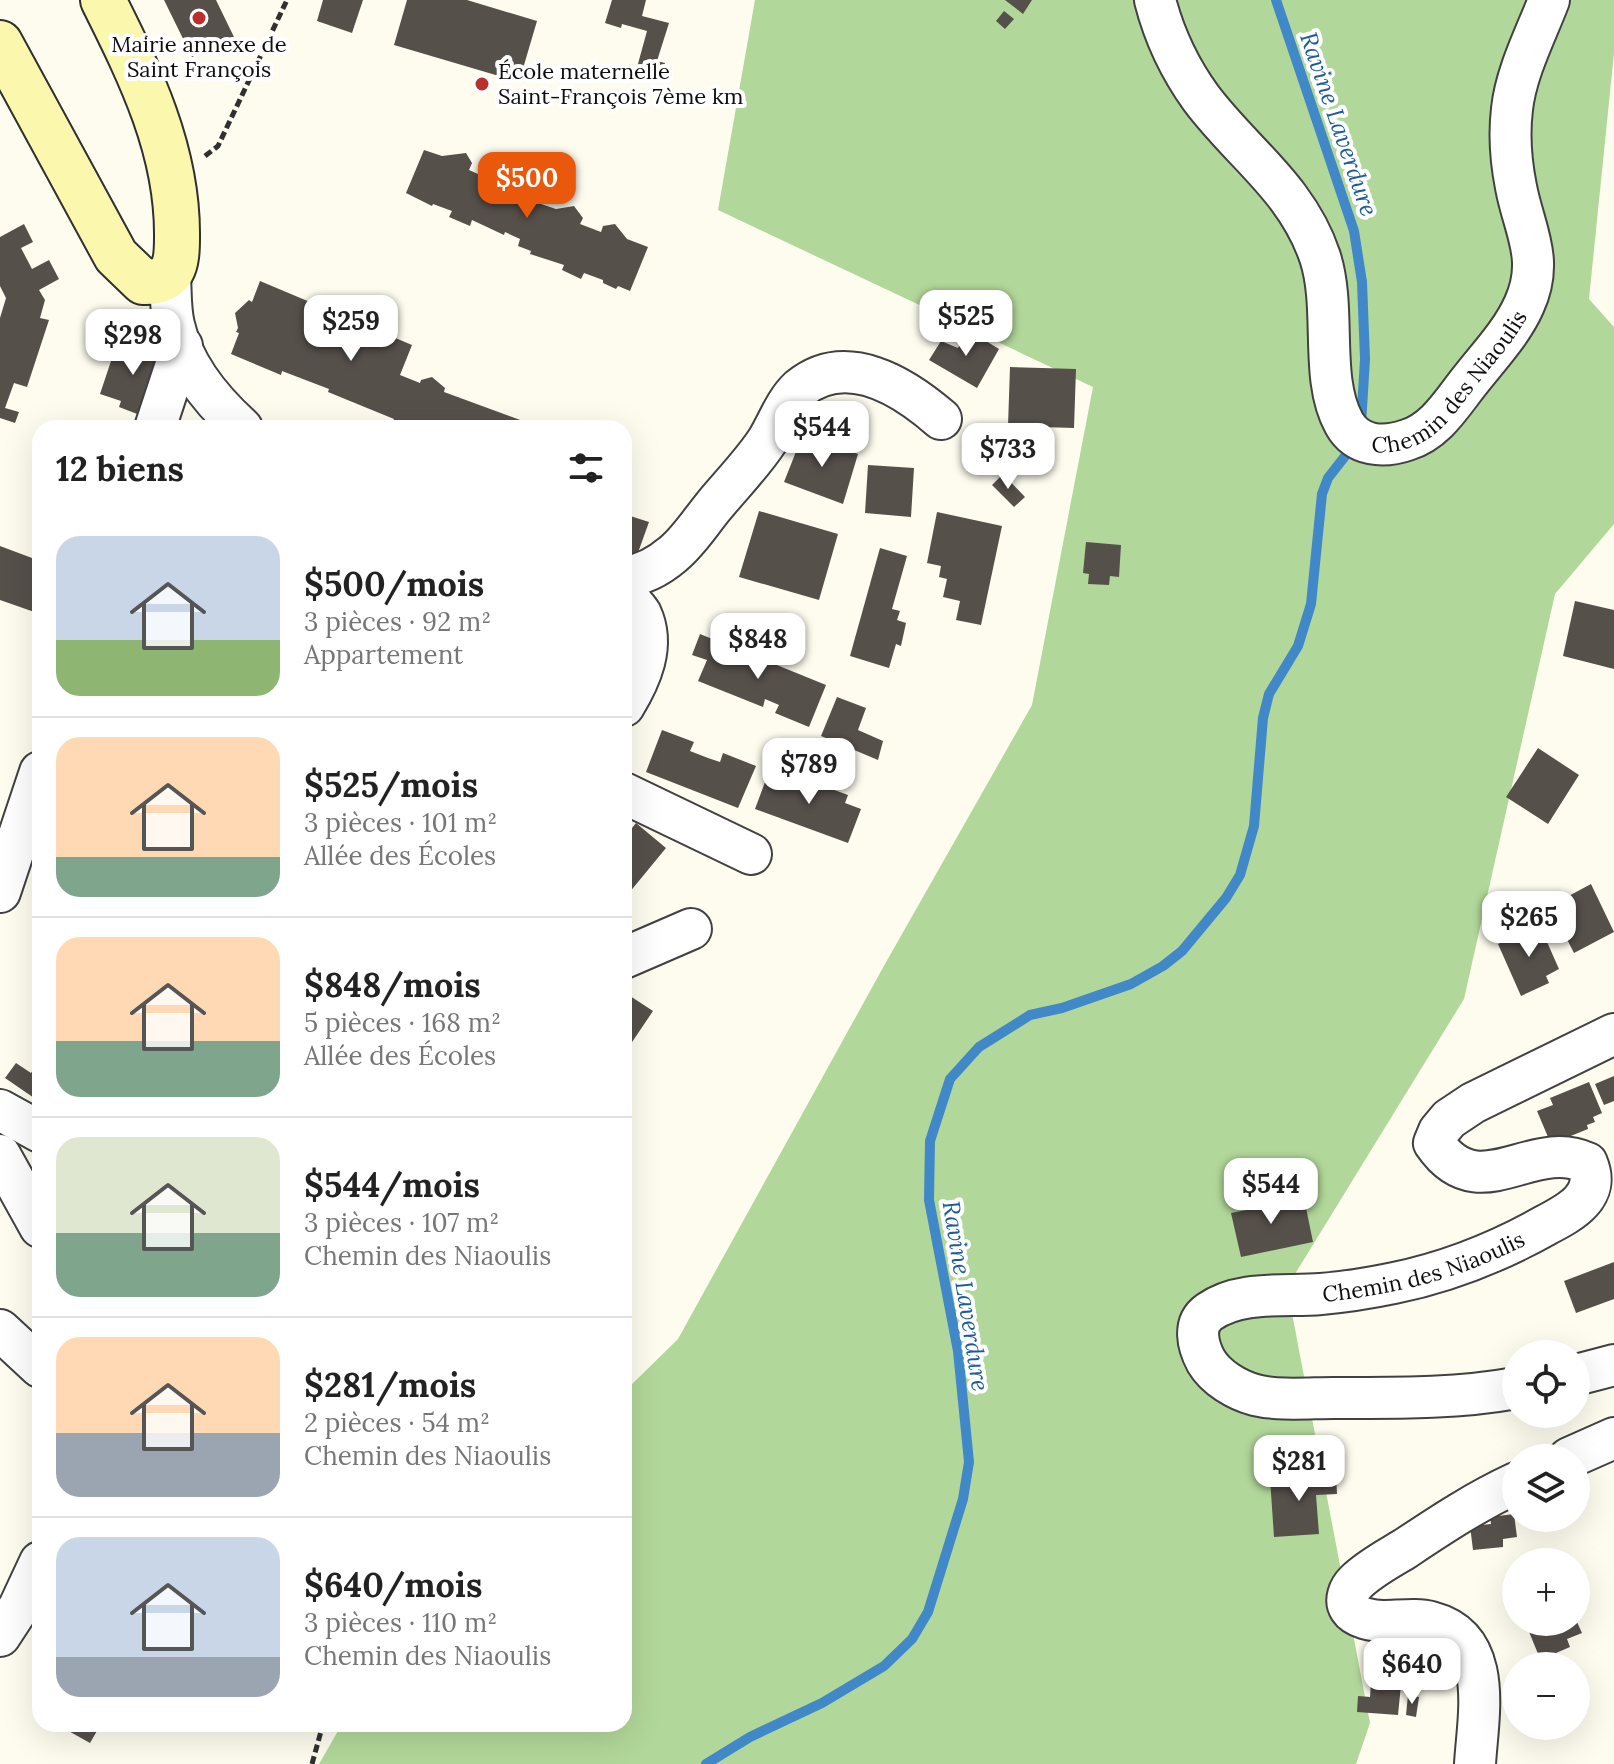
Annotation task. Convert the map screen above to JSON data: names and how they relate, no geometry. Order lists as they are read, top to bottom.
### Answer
{
  "streets": {
    "street": ["Chemin des Niaoulis"]
  },
  "water": ["Ravine Laverdure"],
  "places": ["Mairie annexe de Saint François", "École maternelle Saint-François 7ème km"],
  "page": {
    "price": [
      "$500",
      "$525",
      "$259",
      "$298",
      "$544",
      "$733",
      "$848",
      "$789",
      "$265",
      "$544",
      "$281",
      "$640"
    ],
    "heading": "12 biens",
    "list": [
      {
        "name": "$500/mois",
        "note": "3 pièces · 92 m² · Appartement"
      },
      {
        "name": "$525/mois",
        "note": "3 pièces · 101 m² · Allée des Écoles"
      },
      {
        "name": "$848/mois",
        "note": "5 pièces · 168 m² · Allée des Écoles"
      },
      {
        "name": "$544/mois",
        "note": "3 pièces · 107 m² · Chemin des Niaoulis"
      },
      {
        "name": "$281/mois",
        "note": "2 pièces · 54 m² · Chemin des Niaoulis"
      },
      {
        "name": "$640/mois",
        "note": "3 pièces · 110 m² · Chemin des Niaoulis"
      }
    ],
    "map_buttons": ["+", "−"]
  }
}
